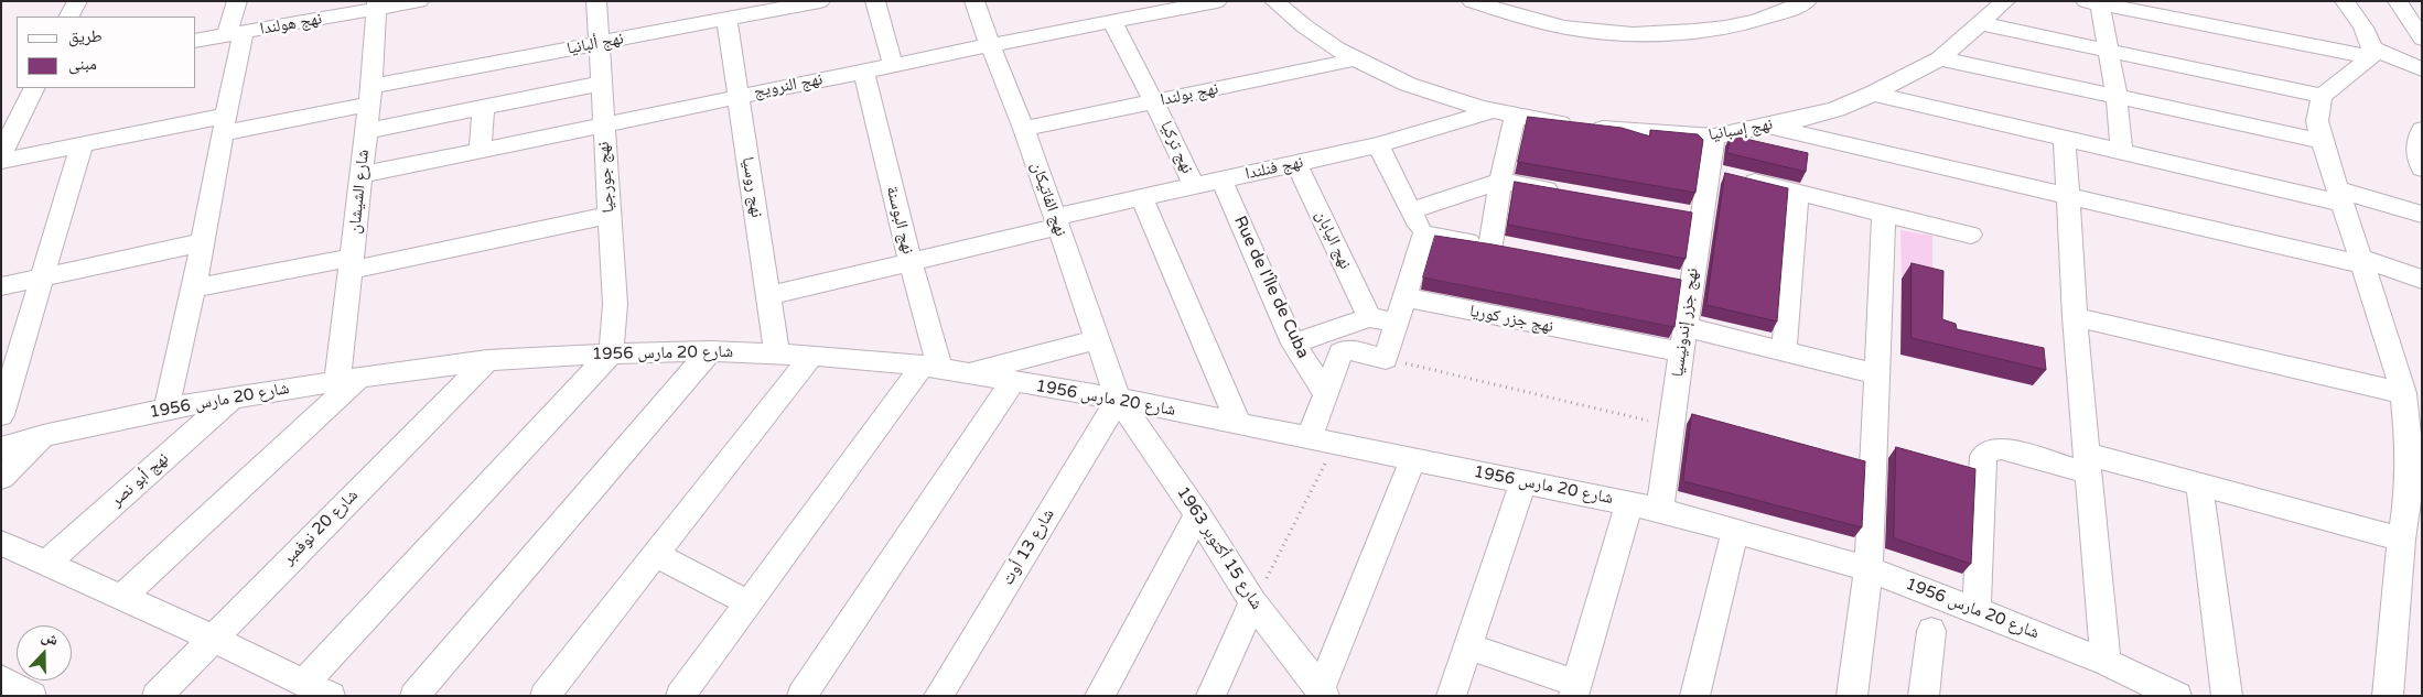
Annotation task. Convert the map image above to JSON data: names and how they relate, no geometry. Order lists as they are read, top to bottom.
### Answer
{
  "streets": {
    "street": [
      "نهج هولندا",
      "نهج ألبانيا",
      "نهج النرويج",
      "نهج بولندا",
      "نهج إسبانيا",
      "نهج تركيا",
      "نهج فنلندا",
      "نهج جورجيا",
      "نهج روسيا",
      "شارع الشيشان",
      "نهج الفاتيكان",
      "نهج البوسنة",
      "نهج اليابان",
      "Rue de l'Île de Cuba",
      "نهج جزر كوريا",
      "نهج جزر إندونيسيا",
      "شارع 20 مارس 1956",
      "نهج أبو نصر",
      "شارع 20 نوفمبر",
      "شارع 13 أوت",
      "شارع 15 أكتوبر 1963"
    ]
  },
  "crossings": [
    ["نهج هولندا", "شارع الشيشان"],
    ["نهج ألبانيا", "نهج جورجيا"],
    ["نهج ألبانيا", "نهج روسيا"],
    ["نهج ألبانيا", "شارع الشيشان"],
    ["نهج النرويج", "نهج تركيا"],
    ["نهج النرويج", "نهج جورجيا"],
    ["نهج النرويج", "نهج روسيا"],
    ["نهج النرويج", "شارع الشيشان"],
    ["نهج النرويج", "نهج الفاتيكان"],
    ["نهج النرويج", "نهج البوسنة"],
    ["نهج بولندا", "نهج إسبانيا"],
    ["نهج بولندا", "نهج تركيا"],
    ["نهج بولندا", "نهج الفاتيكان"],
    ["نهج إسبانيا", "نهج فنلندا"],
    ["نهج إسبانيا", "نهج جزر إندونيسيا"],
    ["نهج تركيا", "نهج فنلندا"],
    ["نهج فنلندا", "نهج روسيا"],
    ["نهج فنلندا", "نهج الفاتيكان"],
    ["نهج فنلندا", "نهج البوسنة"],
    ["نهج فنلندا", "نهج اليابان"],
    ["نهج فنلندا", "Rue de l'Île de Cuba"],
    ["نهج جورجيا", "شارع 20 مارس 1956"],
    ["نهج روسيا", "شارع 20 مارس 1956"],
    ["شارع الشيشان", "شارع 20 مارس 1956"],
    ["نهج الفاتيكان", "شارع 20 مارس 1956"],
    ["نهج الفاتيكان", "شارع 13 أوت"],
    ["نهج الفاتيكان", "شارع 15 أكتوبر 1963"],
    ["نهج البوسنة", "شارع 20 مارس 1956"],
    ["نهج جزر كوريا", "نهج جزر إندونيسيا"],
    ["نهج جزر إندونيسيا", "شارع 20 مارس 1956"],
    ["شارع 20 مارس 1956", "نهج أبو نصر"],
    ["شارع 20 مارس 1956", "شارع 20 نوفمبر"],
    ["شارع 20 مارس 1956", "شارع 13 أوت"],
    ["شارع 20 مارس 1956", "شارع 15 أكتوبر 1963"],
    ["شارع 13 أوت", "شارع 15 أكتوبر 1963"]
  ],
  "legend": ["طريق", "مبنى"],
  "north": "top"
}
